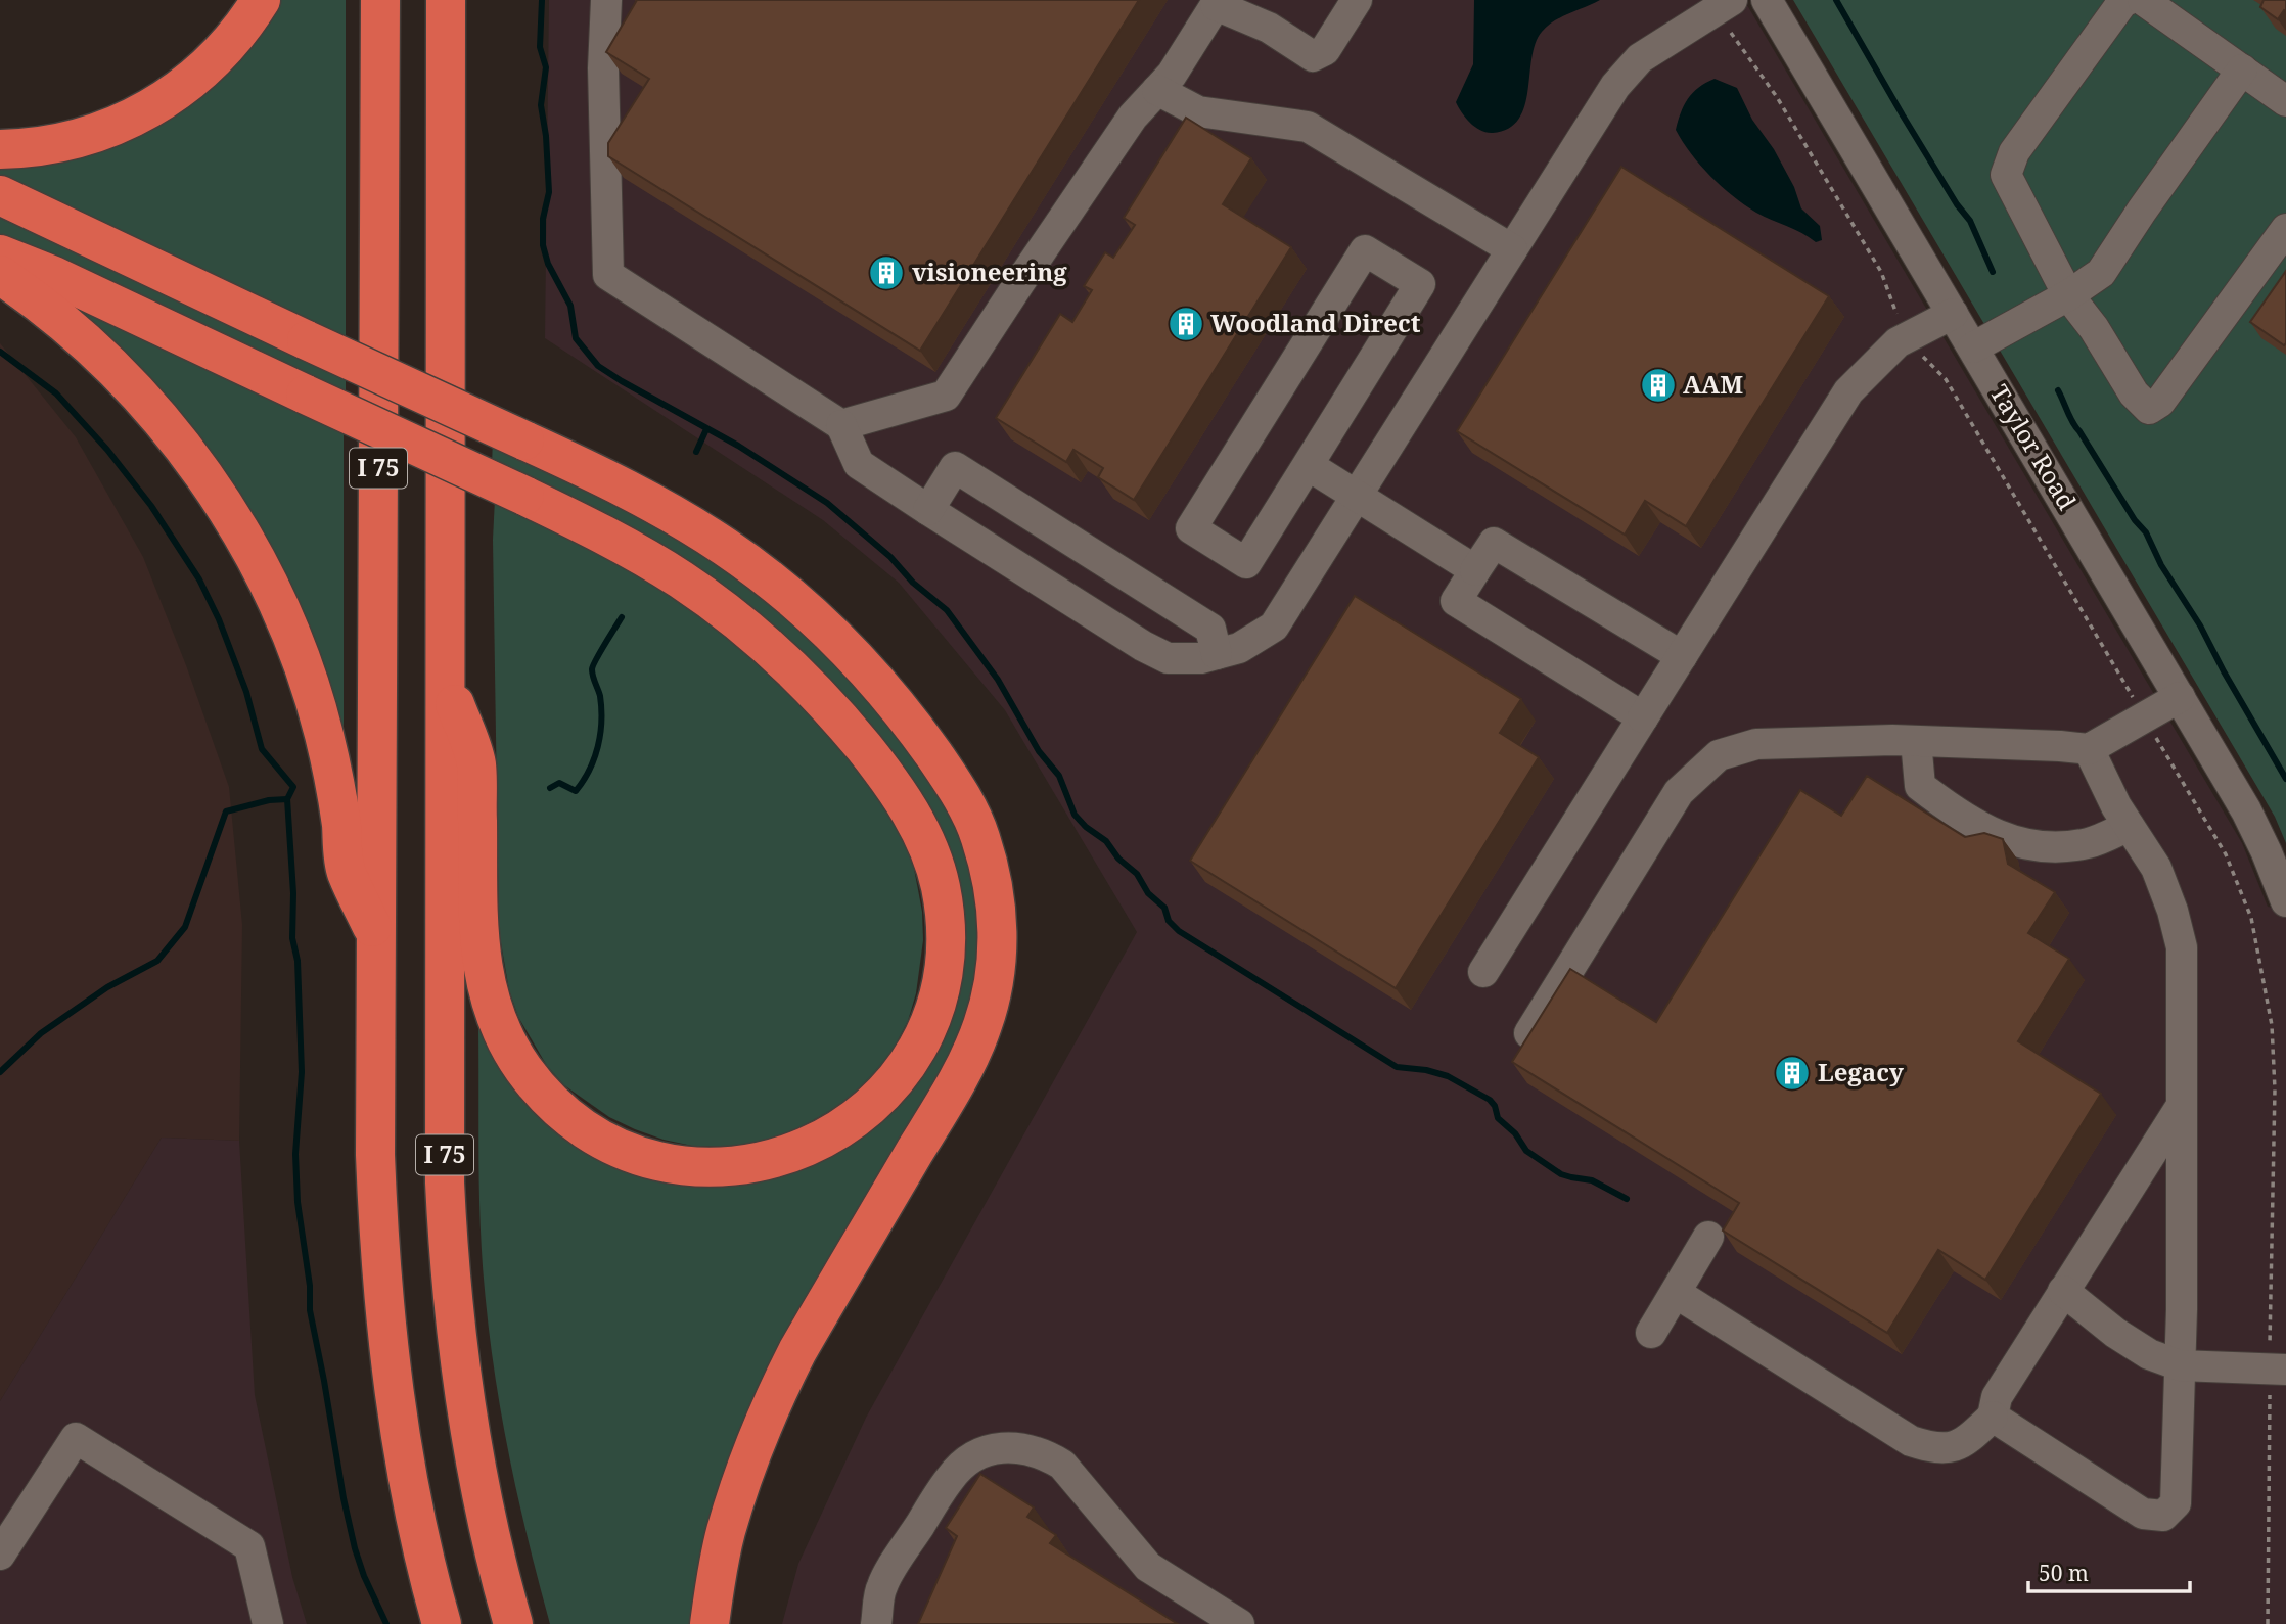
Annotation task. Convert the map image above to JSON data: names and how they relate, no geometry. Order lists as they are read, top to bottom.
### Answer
{
  "streets": {
    "highway": ["I 75"],
    "street": ["Taylor Road"]
  },
  "places": {
    "building": [
      "visioneering",
      "Woodland Direct",
      "AAM",
      "Legacy"
    ]
  },
  "scale_bar": "50 m"
}
